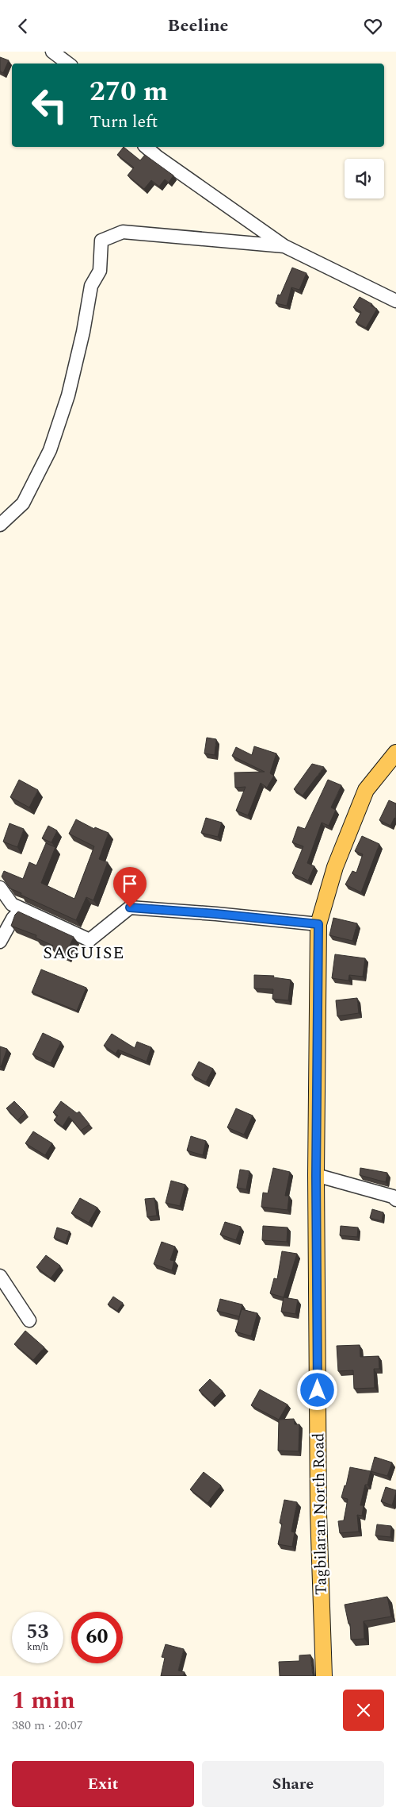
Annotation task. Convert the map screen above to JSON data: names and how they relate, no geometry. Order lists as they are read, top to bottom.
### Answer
{
  "streets": {
    "main road": ["Tagbilaran North Road"]
  },
  "districts": ["SAGUISE"],
  "page": {
    "header": "Beeline",
    "turn": ["270 m", "Turn left"],
    "speed": "53 km/h",
    "limit": "60",
    "heading": ["1 min", "380 m · 20:07"],
    "buttons": ["Exit", "Share"]
  }
}
